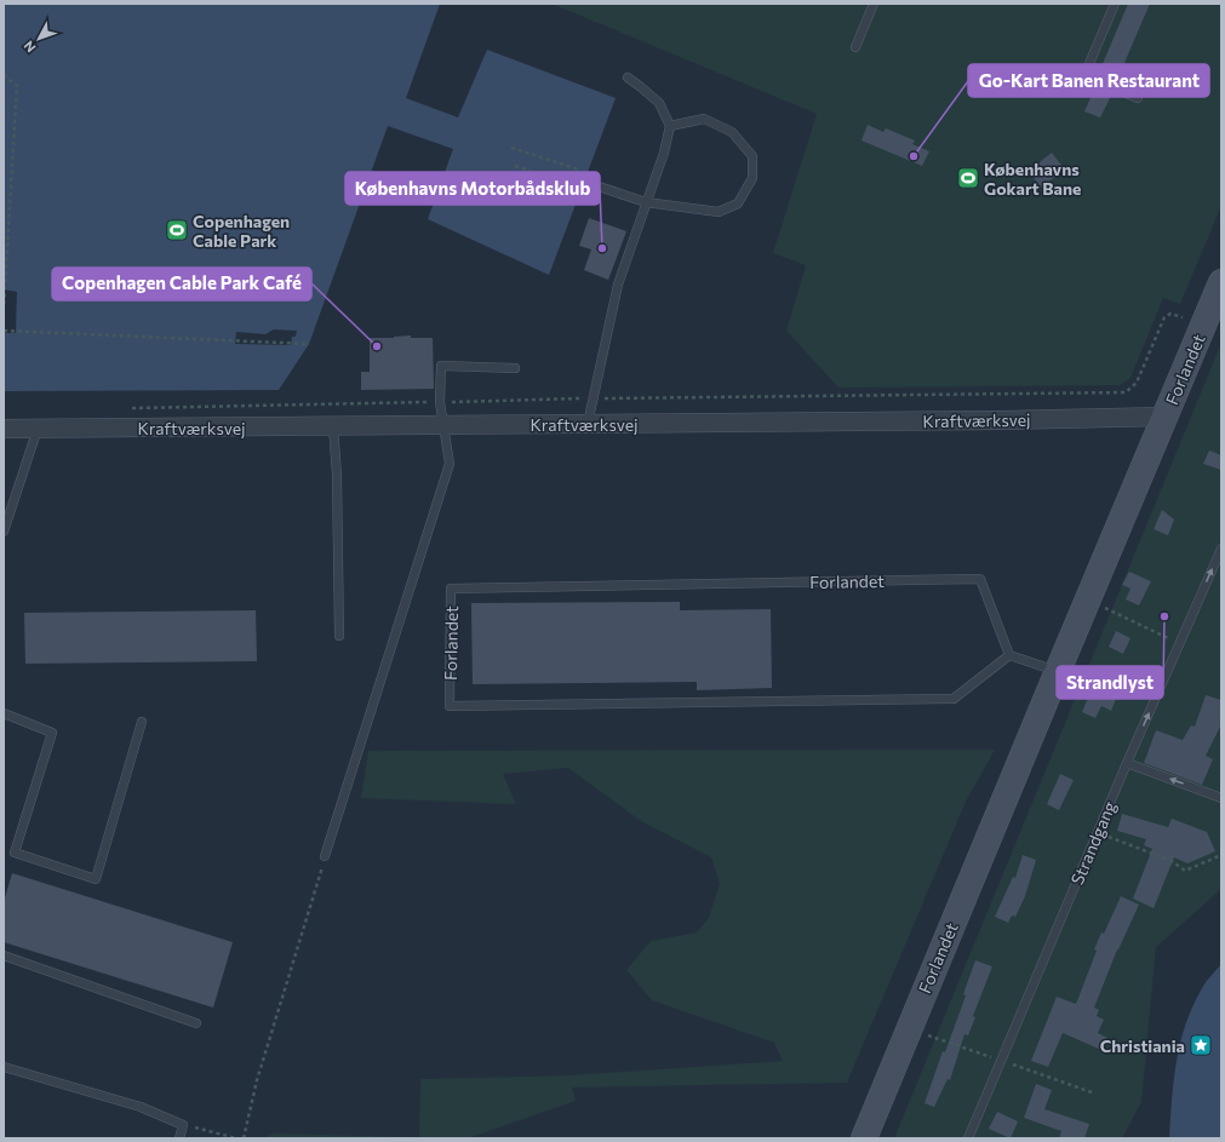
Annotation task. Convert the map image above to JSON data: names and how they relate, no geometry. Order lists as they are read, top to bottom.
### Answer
{
  "streets": {
    "street": ["Forlandet", "Kraftværksvej"],
    "lane": ["Strandgang"]
  },
  "crossings": [
    ["Forlandet", "Kraftværksvej"]
  ],
  "one_way": ["Strandgang"],
  "places": {
    "other": [
      "Go-Kart Banen Restaurant",
      "Københavns Motorbådsklub",
      "Copenhagen Cable Park Café",
      "Strandlyst"
    ],
    "sports": ["Københavns Gokart Bane", "Copenhagen Cable Park"],
    "place": ["Christiania"]
  },
  "north": "bottom left"
}
